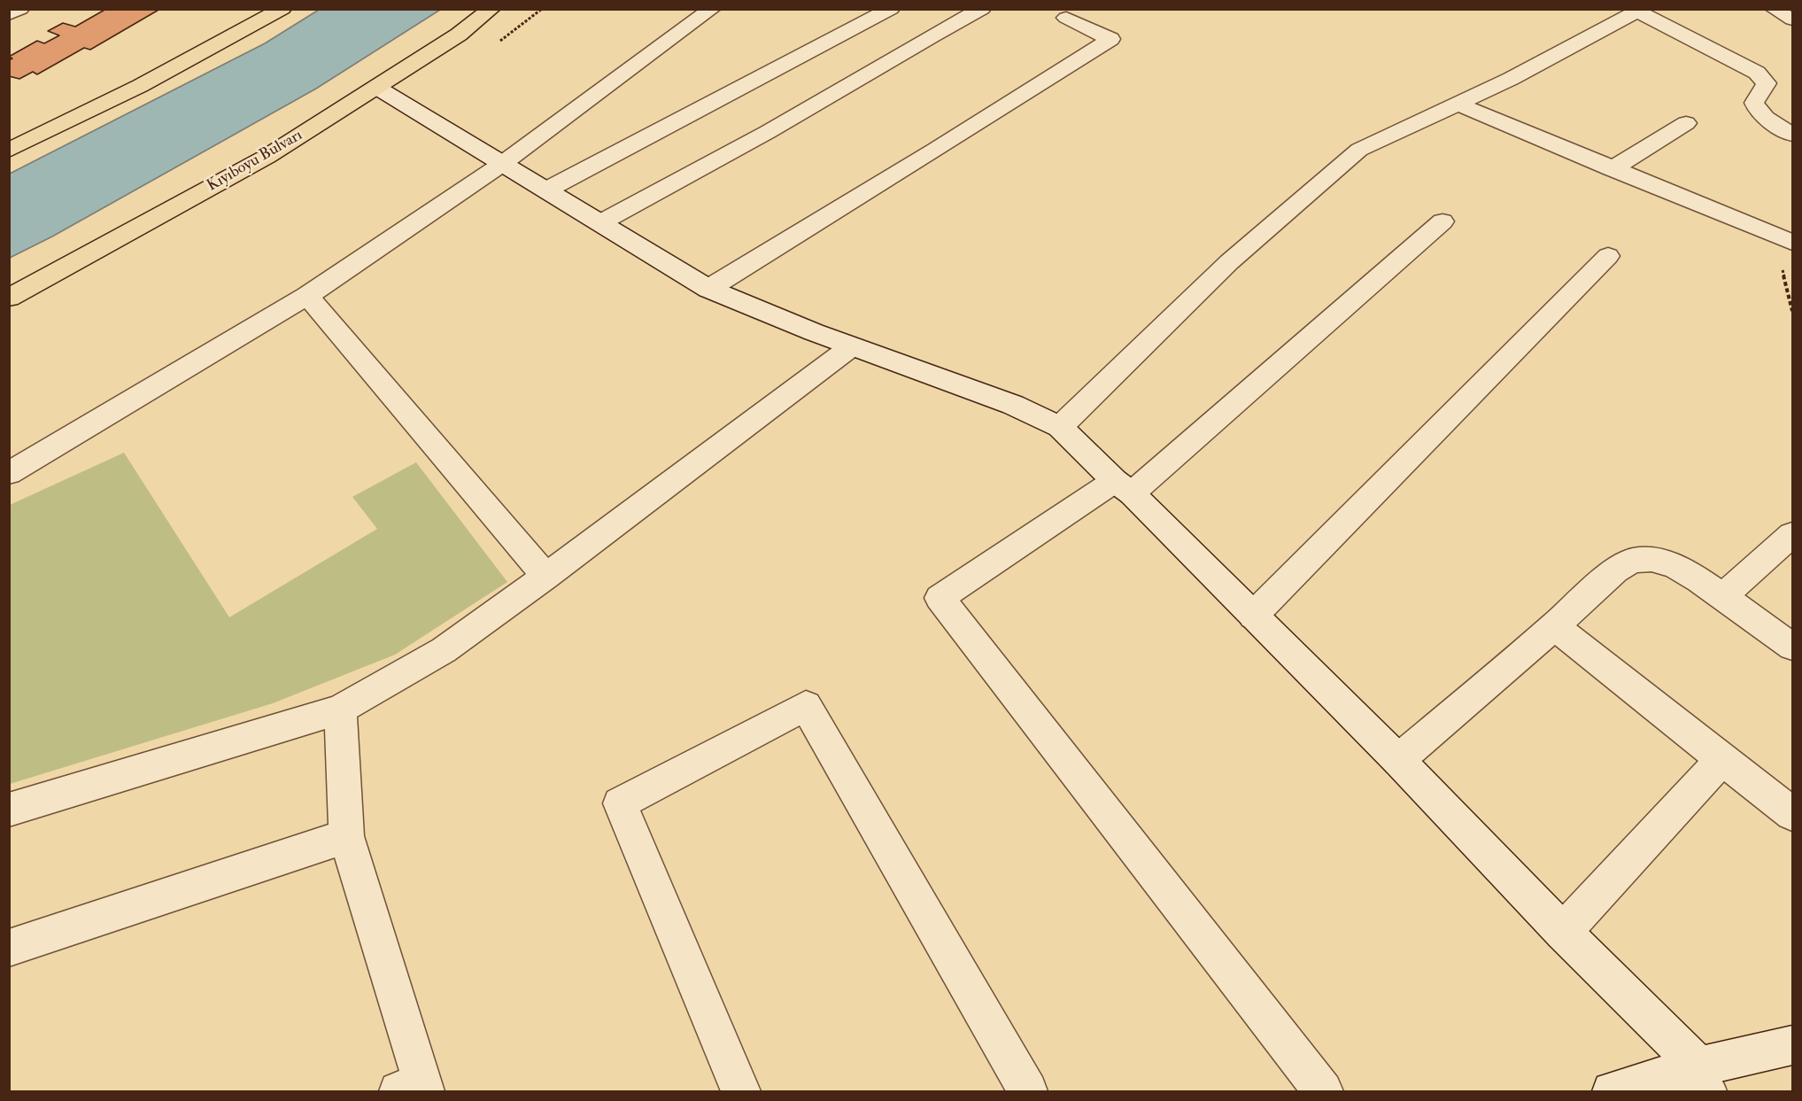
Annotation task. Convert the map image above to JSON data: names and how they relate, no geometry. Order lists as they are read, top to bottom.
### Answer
{
  "streets": {
    "main road": ["Kıyıboyu Bulvarı"]
  }
}
